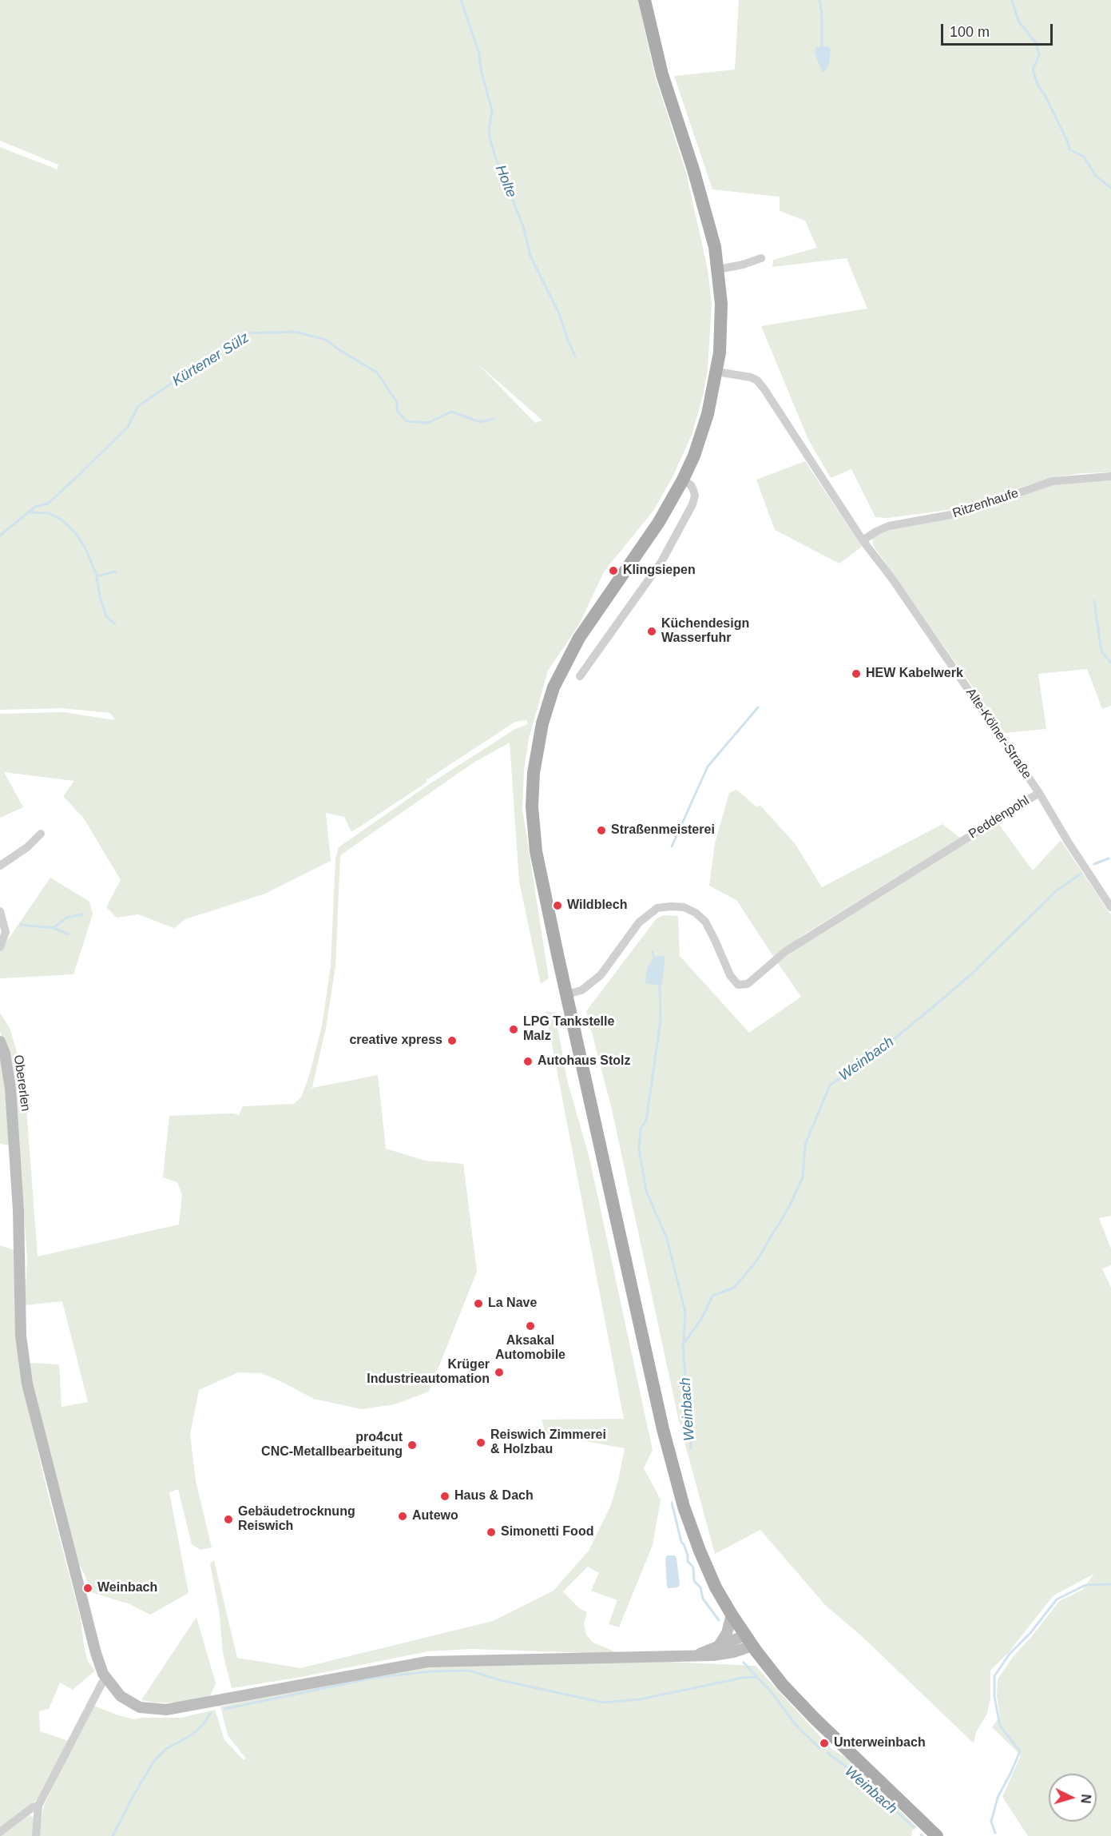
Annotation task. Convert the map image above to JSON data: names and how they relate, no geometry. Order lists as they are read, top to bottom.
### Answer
{
  "streets": {
    "main road": ["Obererlen"],
    "street": ["Ritzenhaufe", "Alte-Kölner-Straße", "Peddenpohl"]
  },
  "crossings": [
    ["Ritzenhaufe", "Alte-Kölner-Straße"],
    ["Alte-Kölner-Straße", "Peddenpohl"]
  ],
  "water": ["Holte", "Kürtener Sülz", "Weinbach"],
  "places": [
    "Klingsiepen",
    "Küchendesign Wasserfuhr",
    "HEW Kabelwerk",
    "Straßenmeisterei",
    "Wildblech",
    "LPG Tankstelle Malz",
    "creative xpress",
    "Autohaus Stolz",
    "La Nave",
    "Aksakal Automobile",
    "Krüger Industrieautomation",
    "Reiswich Zimmerei & Holzbau",
    "pro4cut CNC-Metallbearbeitung",
    "Haus & Dach",
    "Autewo",
    "Gebäudetrocknung Reiswich",
    "Simonetti Food",
    "Weinbach",
    "Unterweinbach"
  ],
  "scale_bar": "100 m",
  "north": "right"
}
